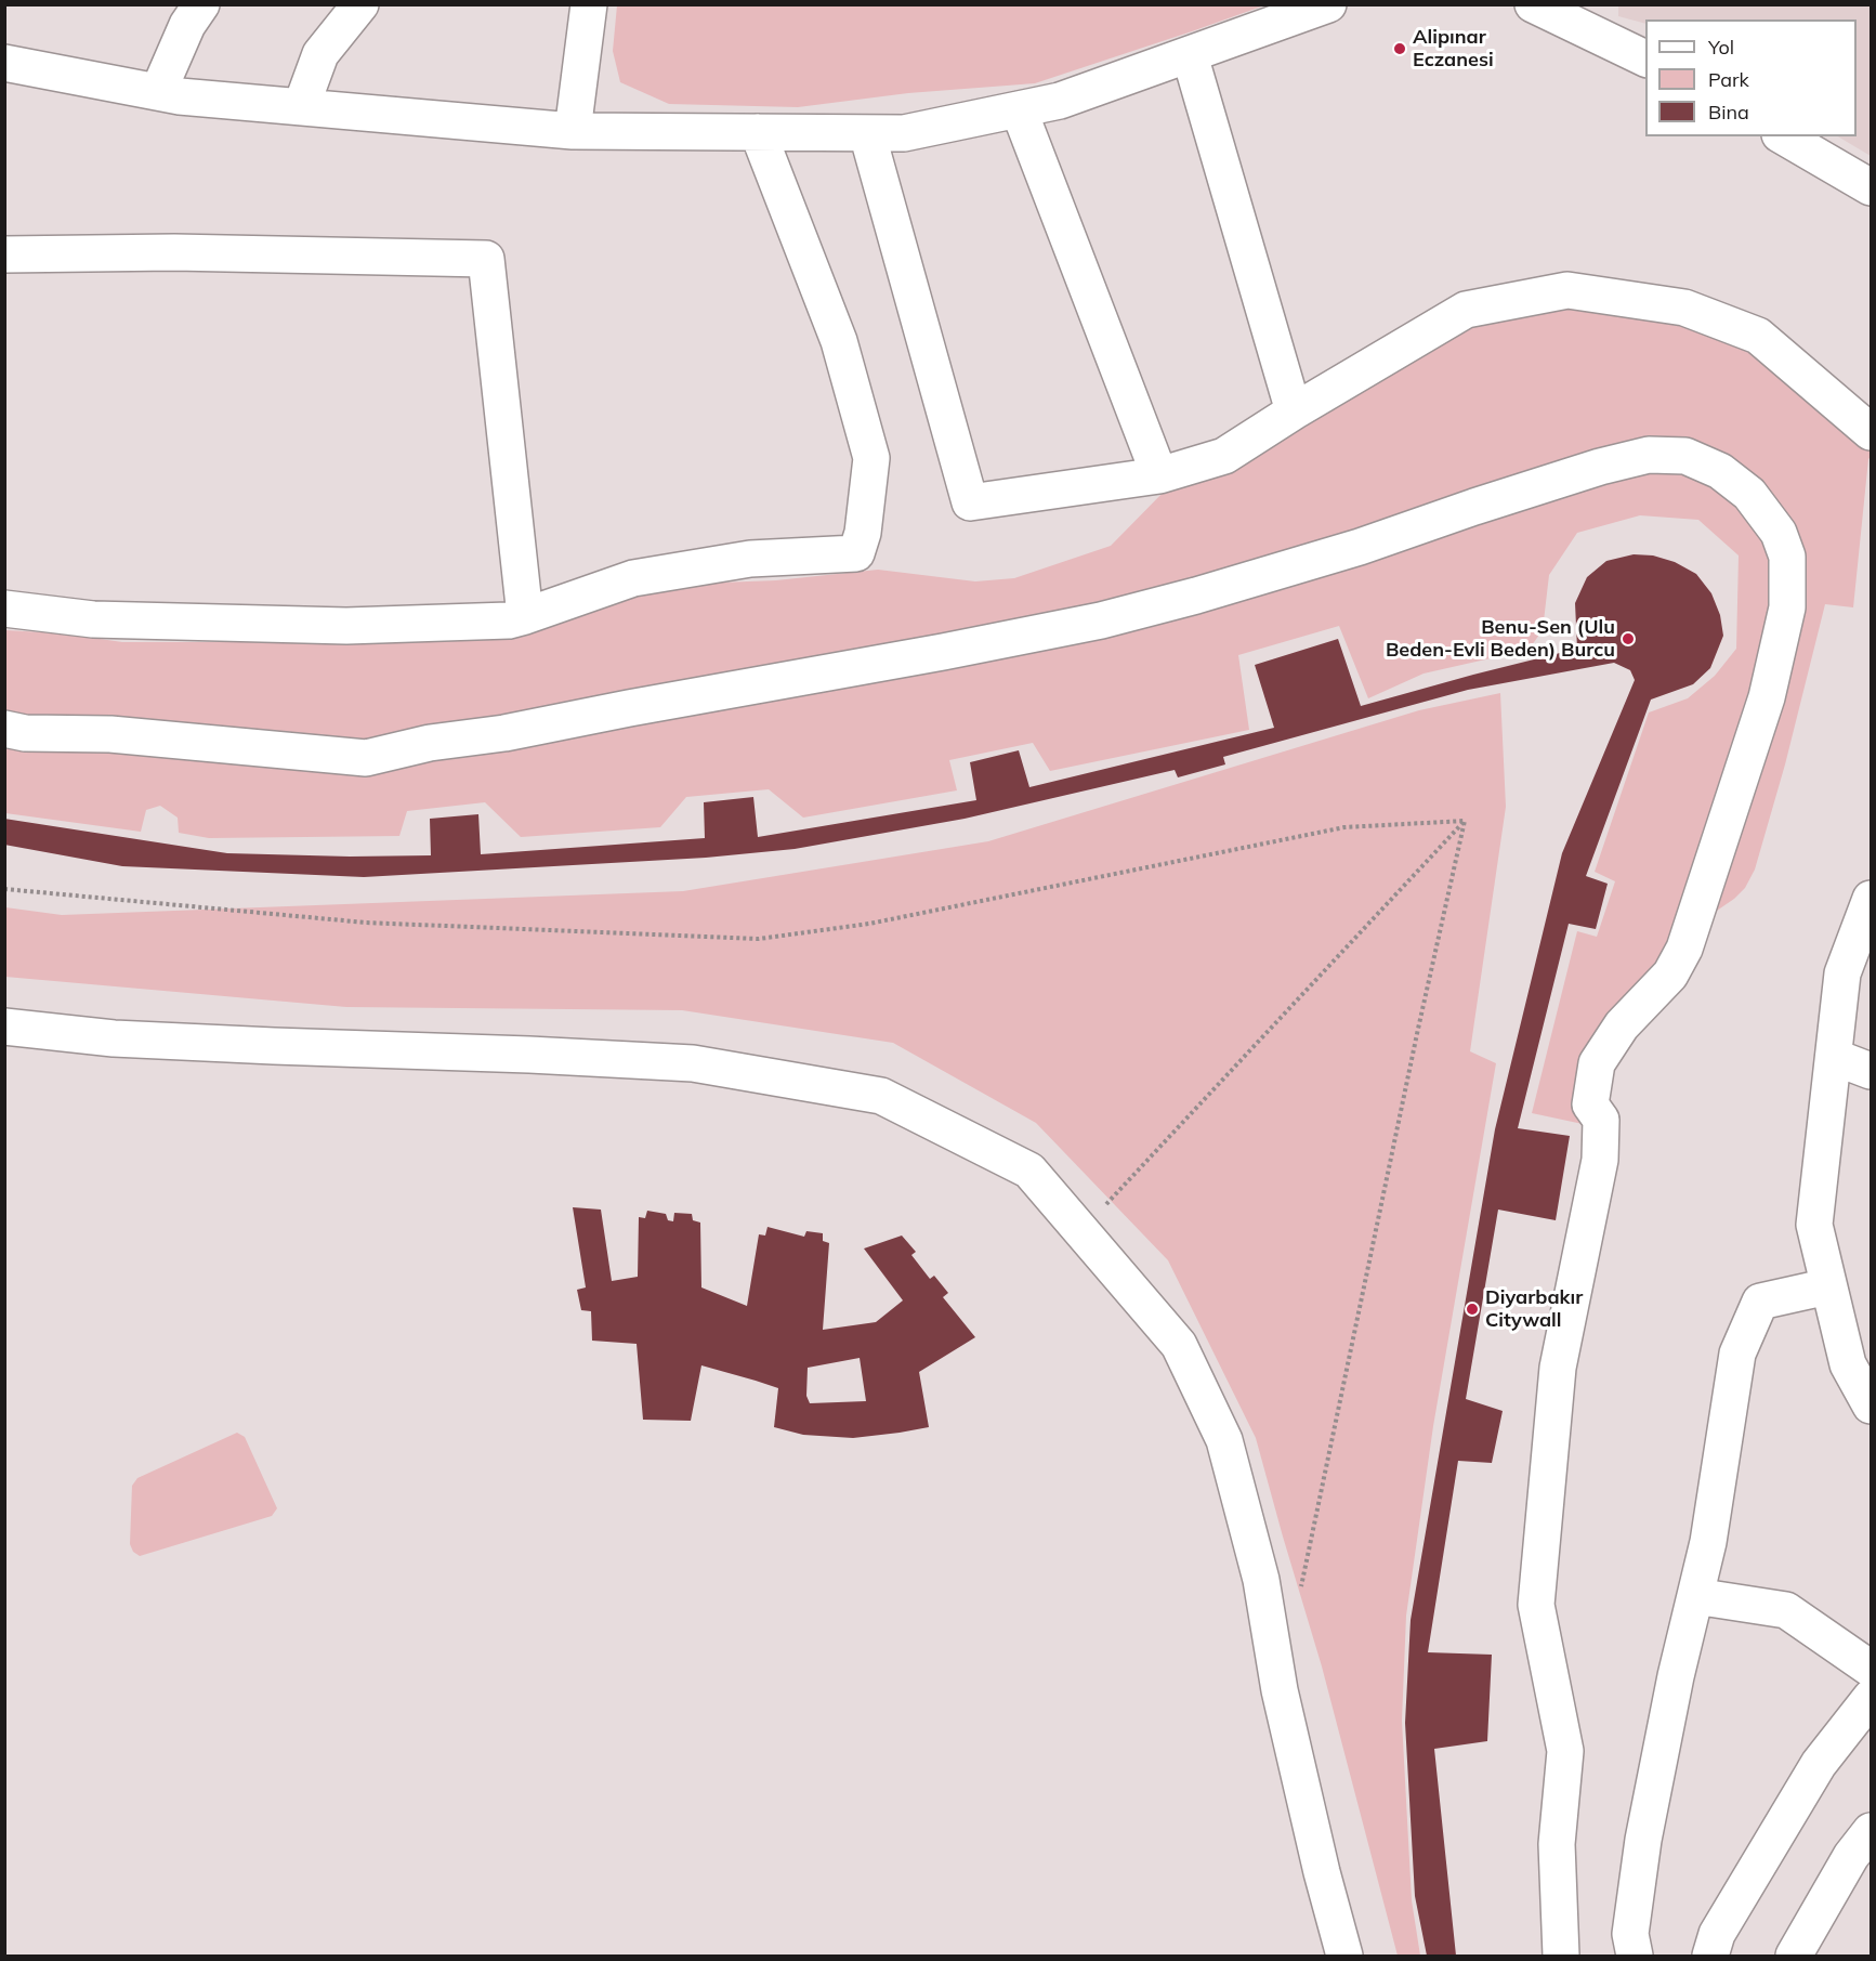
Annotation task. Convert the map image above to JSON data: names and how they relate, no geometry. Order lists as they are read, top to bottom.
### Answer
{
  "places": ["Alipınar Eczanesi", "Benu-Sen (Ulu Beden-Evli Beden) Burcu", "Diyarbakır Citywall"],
  "legend": ["Yol", "Park", "Bina"]
}
